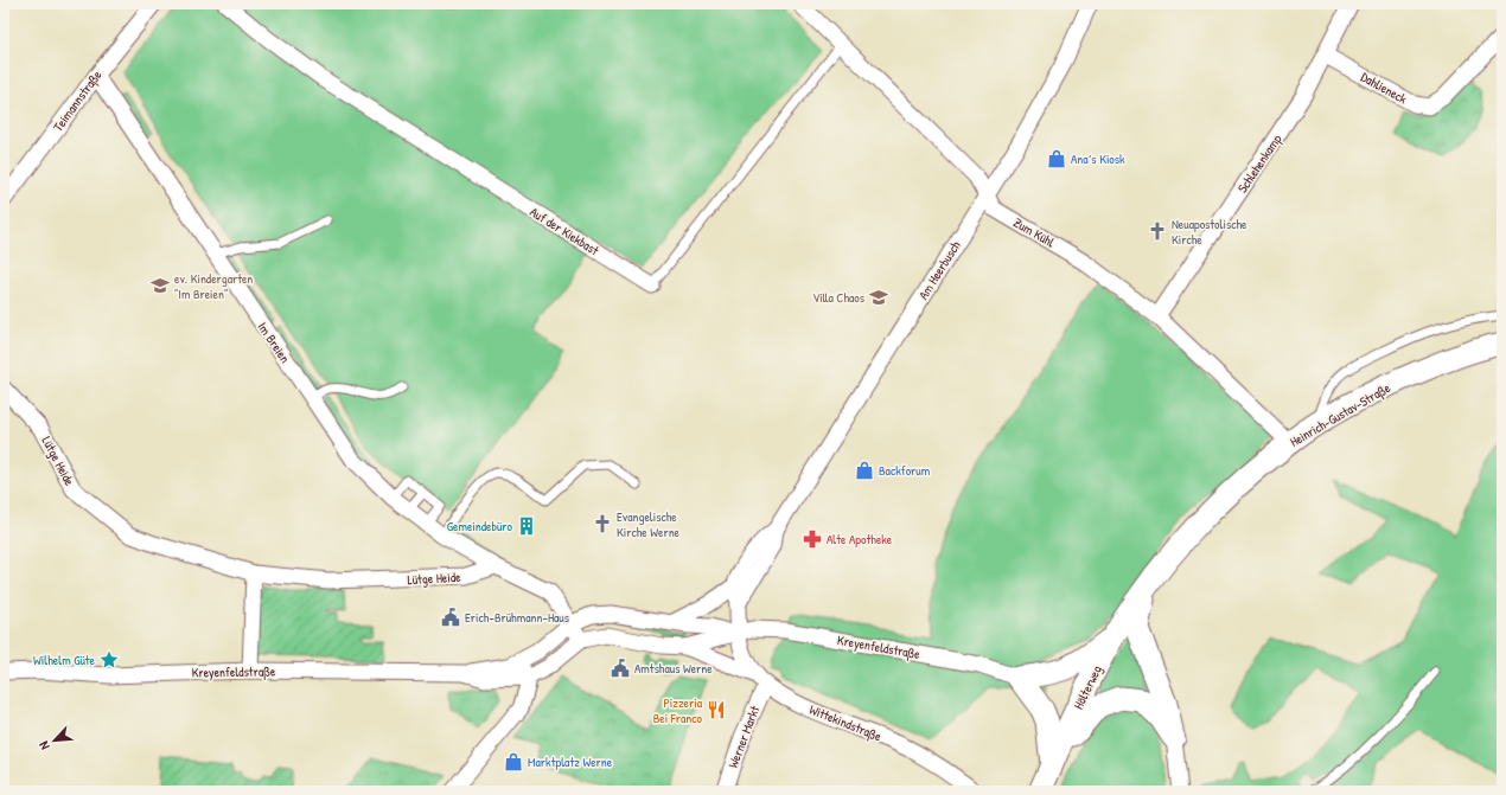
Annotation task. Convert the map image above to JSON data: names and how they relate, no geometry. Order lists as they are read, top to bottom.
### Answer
{
  "streets": {
    "street": [
      "Dahlieneck",
      "Teimannstraße",
      "Schlehenkamp",
      "Auf der Kiekbast",
      "Zum Kühl",
      "Am Heerbusch",
      "Im Breien",
      "Heinrich-Gustav-Straße",
      "Lütge Heide",
      "Kreyenfeldstraße",
      "Hölterweg",
      "Wittekindstraße",
      "Werner Markt"
    ]
  },
  "crossings": [
    ["Dahlieneck", "Schlehenkamp"],
    ["Teimannstraße", "Im Breien"],
    ["Schlehenkamp", "Zum Kühl"],
    ["Auf der Kiekbast", "Zum Kühl"],
    ["Zum Kühl", "Am Heerbusch"],
    ["Zum Kühl", "Heinrich-Gustav-Straße"],
    ["Im Breien", "Lütge Heide"],
    ["Heinrich-Gustav-Straße", "Hölterweg"],
    ["Kreyenfeldstraße", "Wittekindstraße"],
    ["Kreyenfeldstraße", "Werner Markt"],
    ["Wittekindstraße", "Werner Markt"]
  ],
  "places": {
    "shop": ["Anaʼs Kiosk", "Backforum", "Marktplatz Werne"],
    "church": ["Neuapostolische Kirche", "Evangelische Kirche Werne"],
    "school or university": ["ev. Kindergarten \"Im Breien\"", "Villa Chaos"],
    "building": ["Gemeindebüro"],
    "pharmacy": ["Alte Apotheke"],
    "public building": ["Erich-Brühmann-Haus", "Amtshaus Werne"],
    "place": ["Wilhelm Güte"],
    "restaurant": ["Pizzeria Bei Franco"]
  },
  "north": "bottom left"
}
